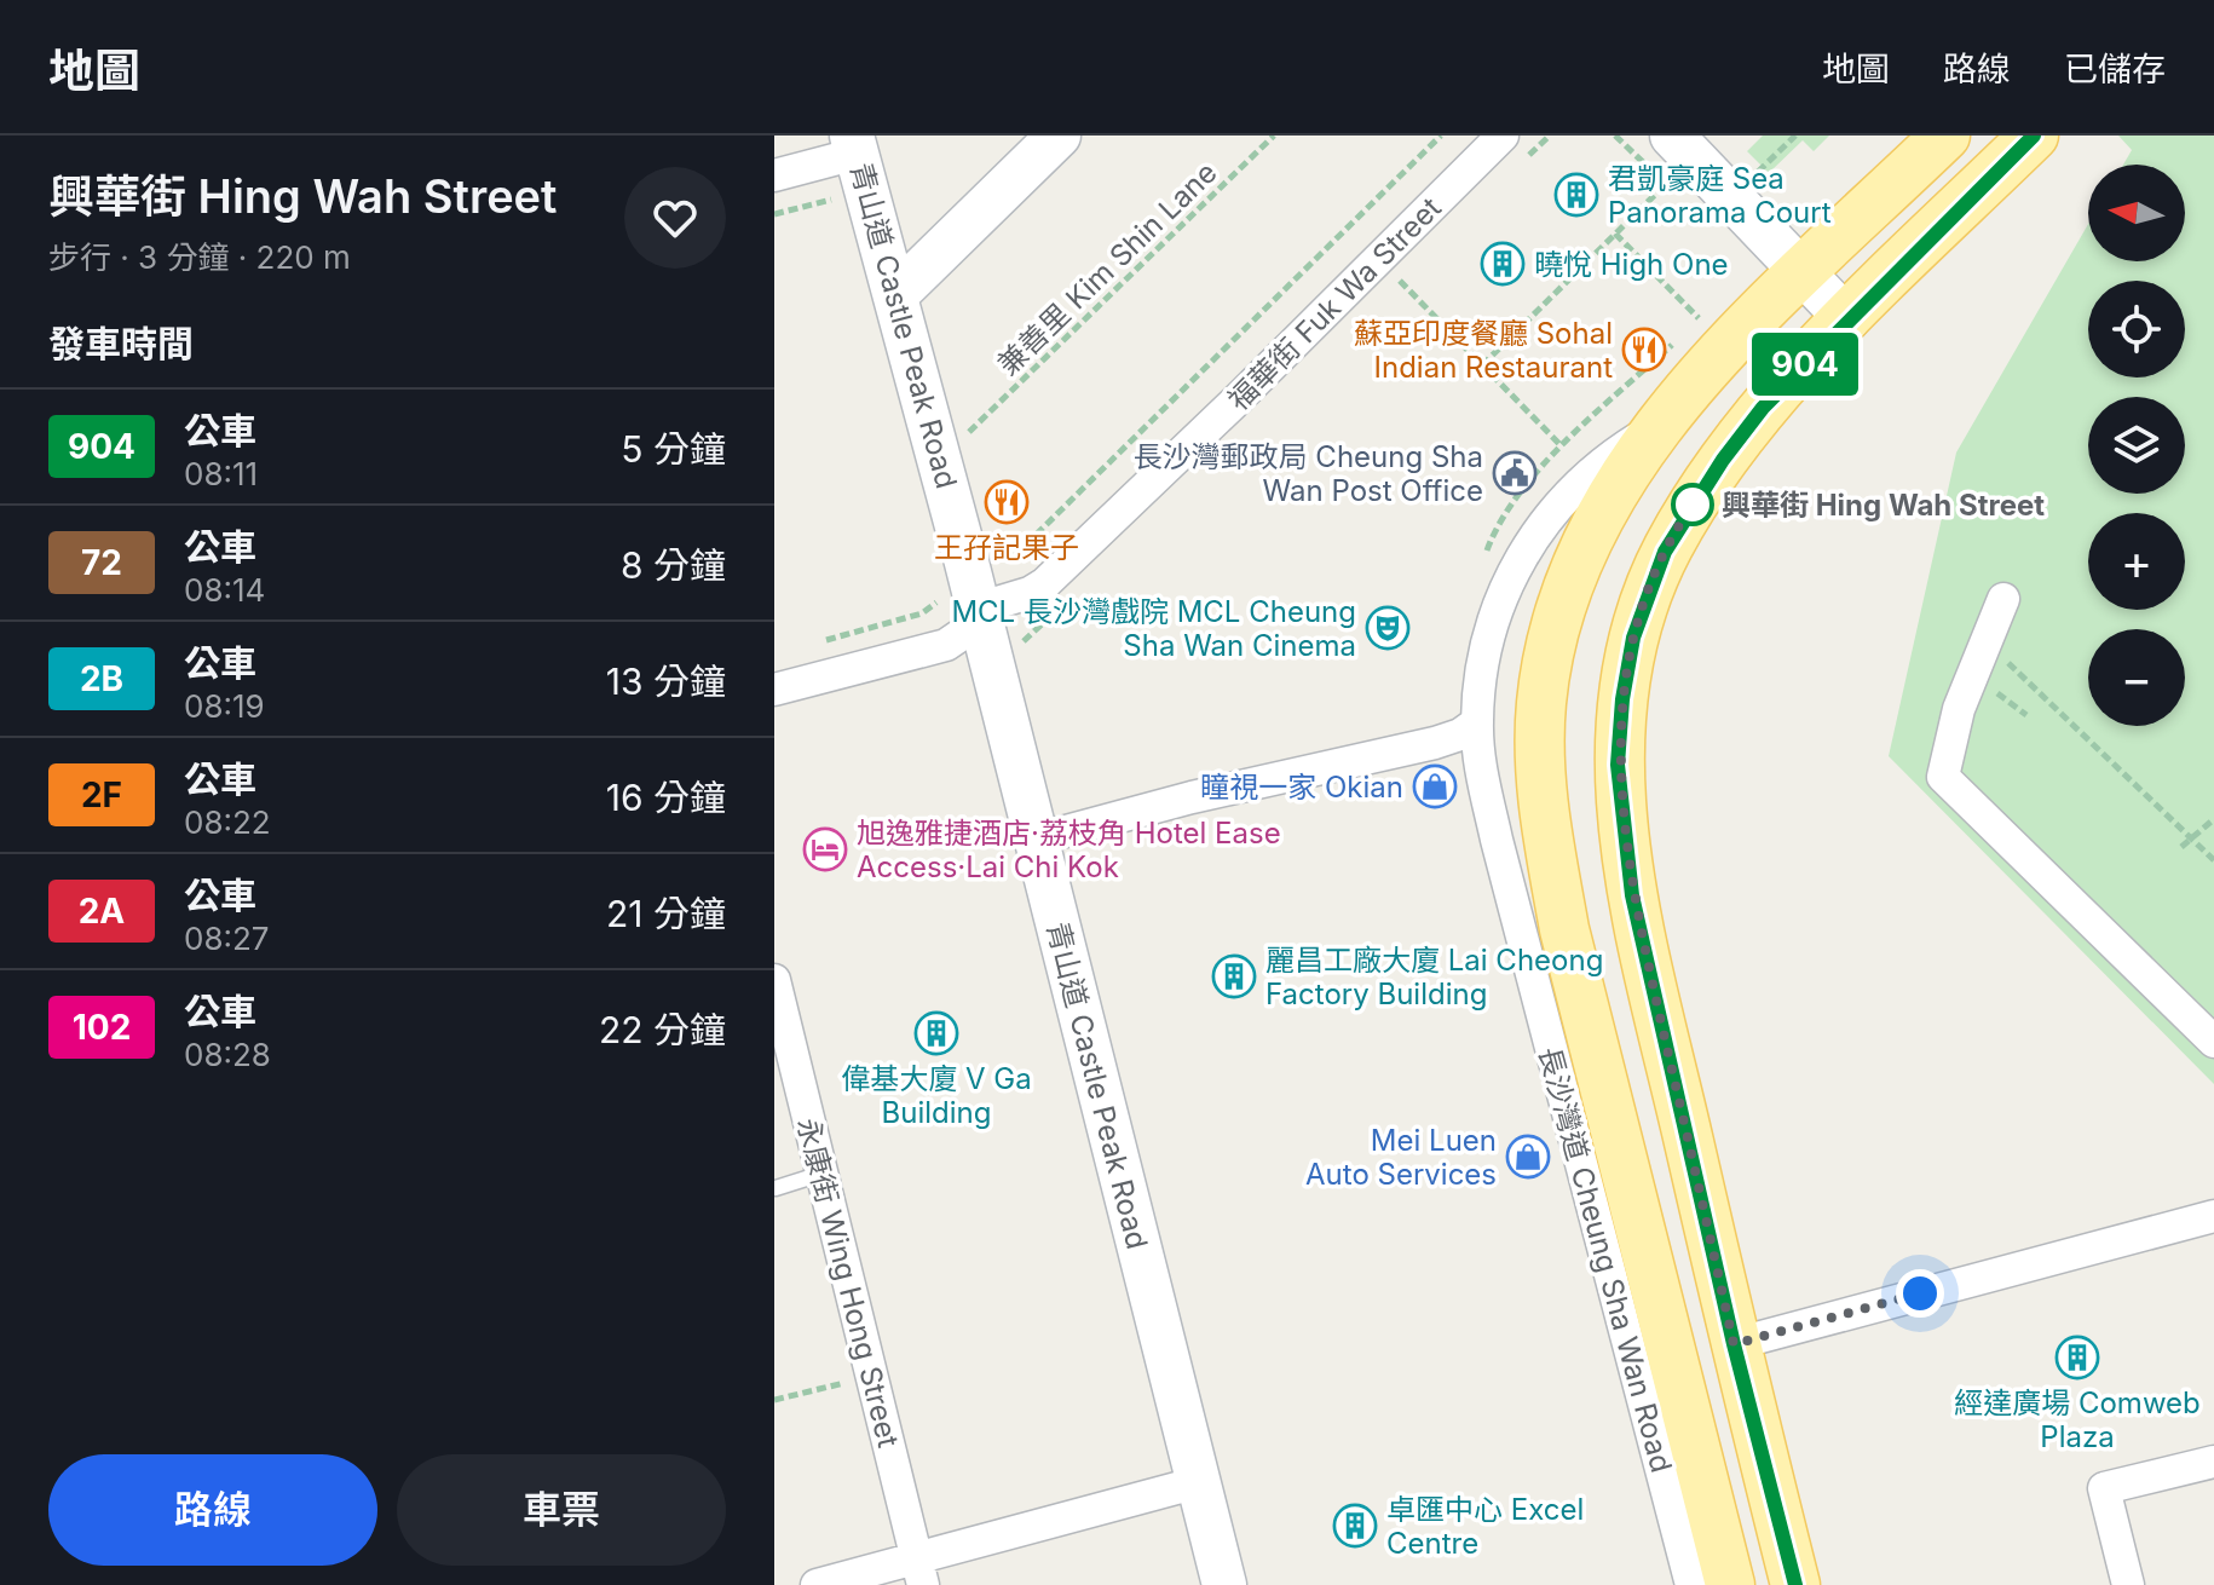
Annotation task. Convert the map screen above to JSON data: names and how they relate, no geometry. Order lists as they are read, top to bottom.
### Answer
{
  "streets": {
    "main road": ["青山道 Castle Peak Road", "長沙灣道 Cheung Sha Wan Road"],
    "street": ["福華街 Fuk Wa Street", "永康街 Wing Hong Street"],
    "path": ["兼善里 Kim Shin Lane"]
  },
  "crossings": [
    ["福華街 Fuk Wa Street", "青山道 Castle Peak Road"]
  ],
  "places": {
    "building": [
      "君凱豪庭 Sea Panorama Court",
      "曉悅 High One",
      "麗昌工廠大廈 Lai Cheong Factory Building",
      "偉基大廈 V Ga Building",
      "經達廣場 Comweb Plaza",
      "卓匯中心 Excel Centre"
    ],
    "restaurant": ["蘇亞印度餐廳 Sohal Indian Restaurant", "王孖記果子"],
    "public building": ["長沙灣郵政局 Cheung Sha Wan Post Office"],
    "other": ["興華街 Hing Wah Street"],
    "theatre": ["MCL 長沙灣戲院 MCL Cheung Sha Wan Cinema"],
    "shop": ["瞳視一家 Okian", "Mei Luen Auto Services"],
    "hotel": ["旭逸雅捷酒店·荔枝角 Hotel Ease Access·Lai Chi Kok"]
  },
  "lines": ["bus line 904"],
  "north": "left",
  "page": {
    "header": "地圖",
    "nav": ["地圖", "路線", "已儲存"],
    "heading": [
      ["興華街 Hing Wah Street", "步行 · 3 分鐘 · 220 m"],
      "發車時間"
    ],
    "on_map": "904",
    "map_buttons": ["+", "−"],
    "list": [
      {
        "mark": "904",
        "name": "公車",
        "note": "08:11",
        "value": "5 分鐘"
      },
      {
        "mark": "72",
        "name": "公車",
        "note": "08:14",
        "value": "8 分鐘"
      },
      {
        "mark": "2B",
        "name": "公車",
        "note": "08:19",
        "value": "13 分鐘"
      },
      {
        "mark": "2F",
        "name": "公車",
        "note": "08:22",
        "value": "16 分鐘"
      },
      {
        "mark": "2A",
        "name": "公車",
        "note": "08:27",
        "value": "21 分鐘"
      },
      {
        "mark": "102",
        "name": "公車",
        "note": "08:28",
        "value": "22 分鐘"
      }
    ],
    "buttons": ["路線", "車票"]
  }
}
